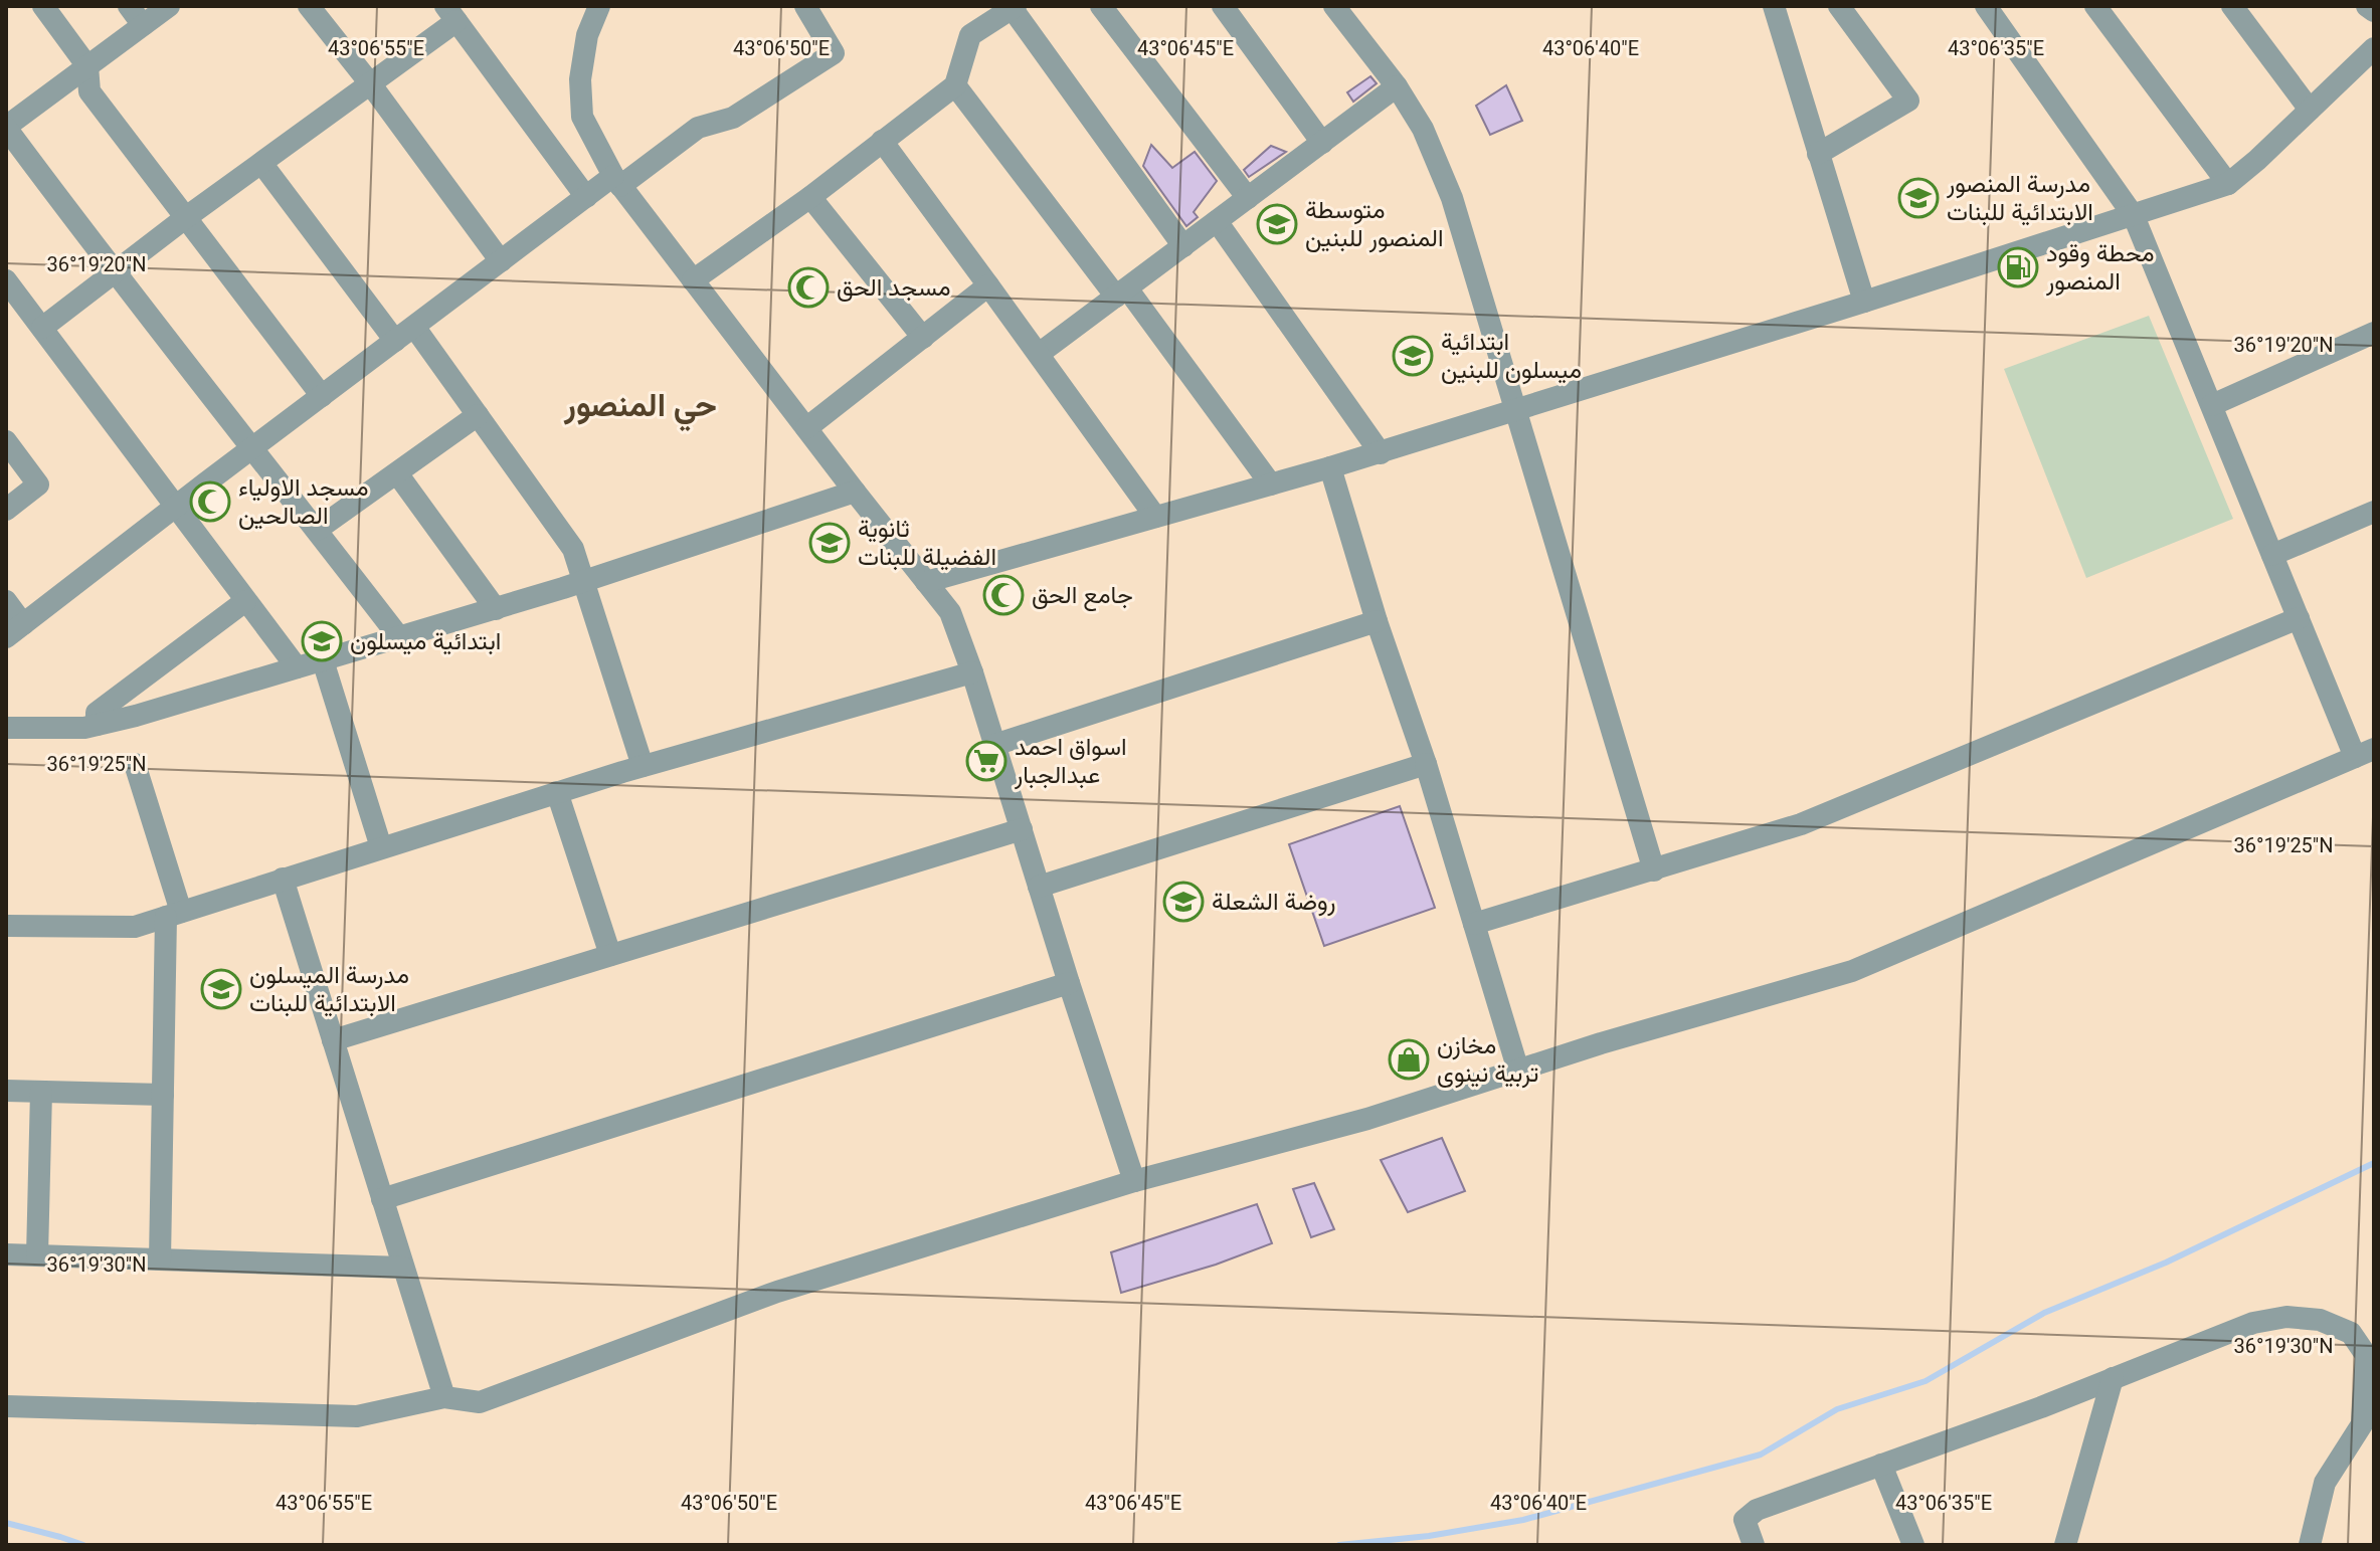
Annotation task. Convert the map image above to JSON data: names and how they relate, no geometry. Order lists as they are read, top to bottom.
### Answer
{
  "districts": ["حي المنصور"],
  "places": {
    "school or university": [
      "مدرسة المنصور الابتدائية للبنات",
      "متوسطة المنصور للبنين",
      "ابتدائية ميسلون للبنين",
      "ثانوية الفضيلة للبنات",
      "ابتدائية ميسلون",
      "روضة الشعلة",
      "مدرسة الميسلون الابتدائية للبنات"
    ],
    "fuel station": ["محطة وقود المنصور"],
    "mosque": ["مسجد الحق", "مسجد الاولياء الصالحين", "جامع الحق"],
    "supermarket": ["اسواق احمد عبدالجبار"],
    "shop": ["مخازن تربية نينوى"]
  },
  "coordinates": [
    "43°06'55\"E",
    "43°06'50\"E",
    "43°06'45\"E",
    "43°06'40\"E",
    "43°06'35\"E",
    "36°19'20\"N",
    "36°19'25\"N",
    "36°19'30\"N"
  ]
}
